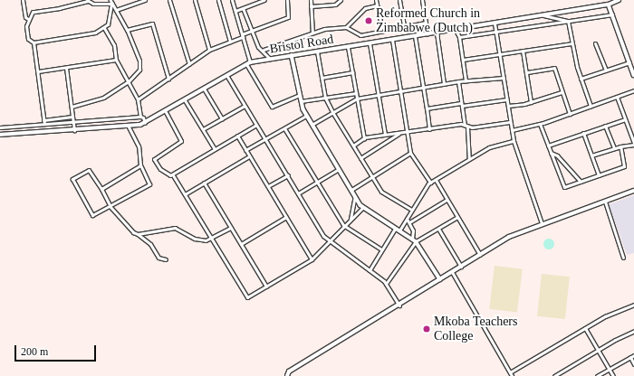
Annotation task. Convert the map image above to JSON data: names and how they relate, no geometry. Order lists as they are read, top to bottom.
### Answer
{
  "streets": {
    "street": ["Bristol Road"]
  },
  "places": ["Reformed Church in Zimbabwe (Dutch)", "Mkoba Teachers College"],
  "scale_bar": "200 m"
}
